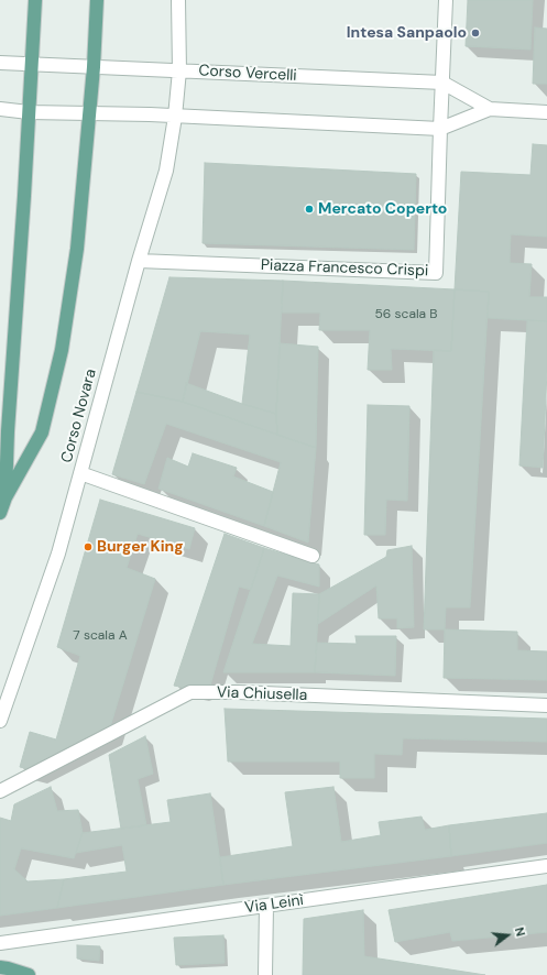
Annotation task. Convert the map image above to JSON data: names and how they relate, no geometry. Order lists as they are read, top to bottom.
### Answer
{
  "streets": {
    "main road": ["Corso Novara"],
    "street": [
      "Corso Vercelli",
      "Piazza Francesco Crispi",
      "Via Chiusella",
      "Via Leinì"
    ]
  },
  "crossings": [
    ["Corso Vercelli", "Piazza Francesco Crispi"],
    ["Corso Vercelli", "Corso Novara"],
    ["Piazza Francesco Crispi", "Corso Novara"]
  ],
  "places": ["Intesa Sanpaolo", "Mercato Coperto", "Burger King"],
  "house_numbers": ["56 scala B", "7 scala A"],
  "north": "right"
}
